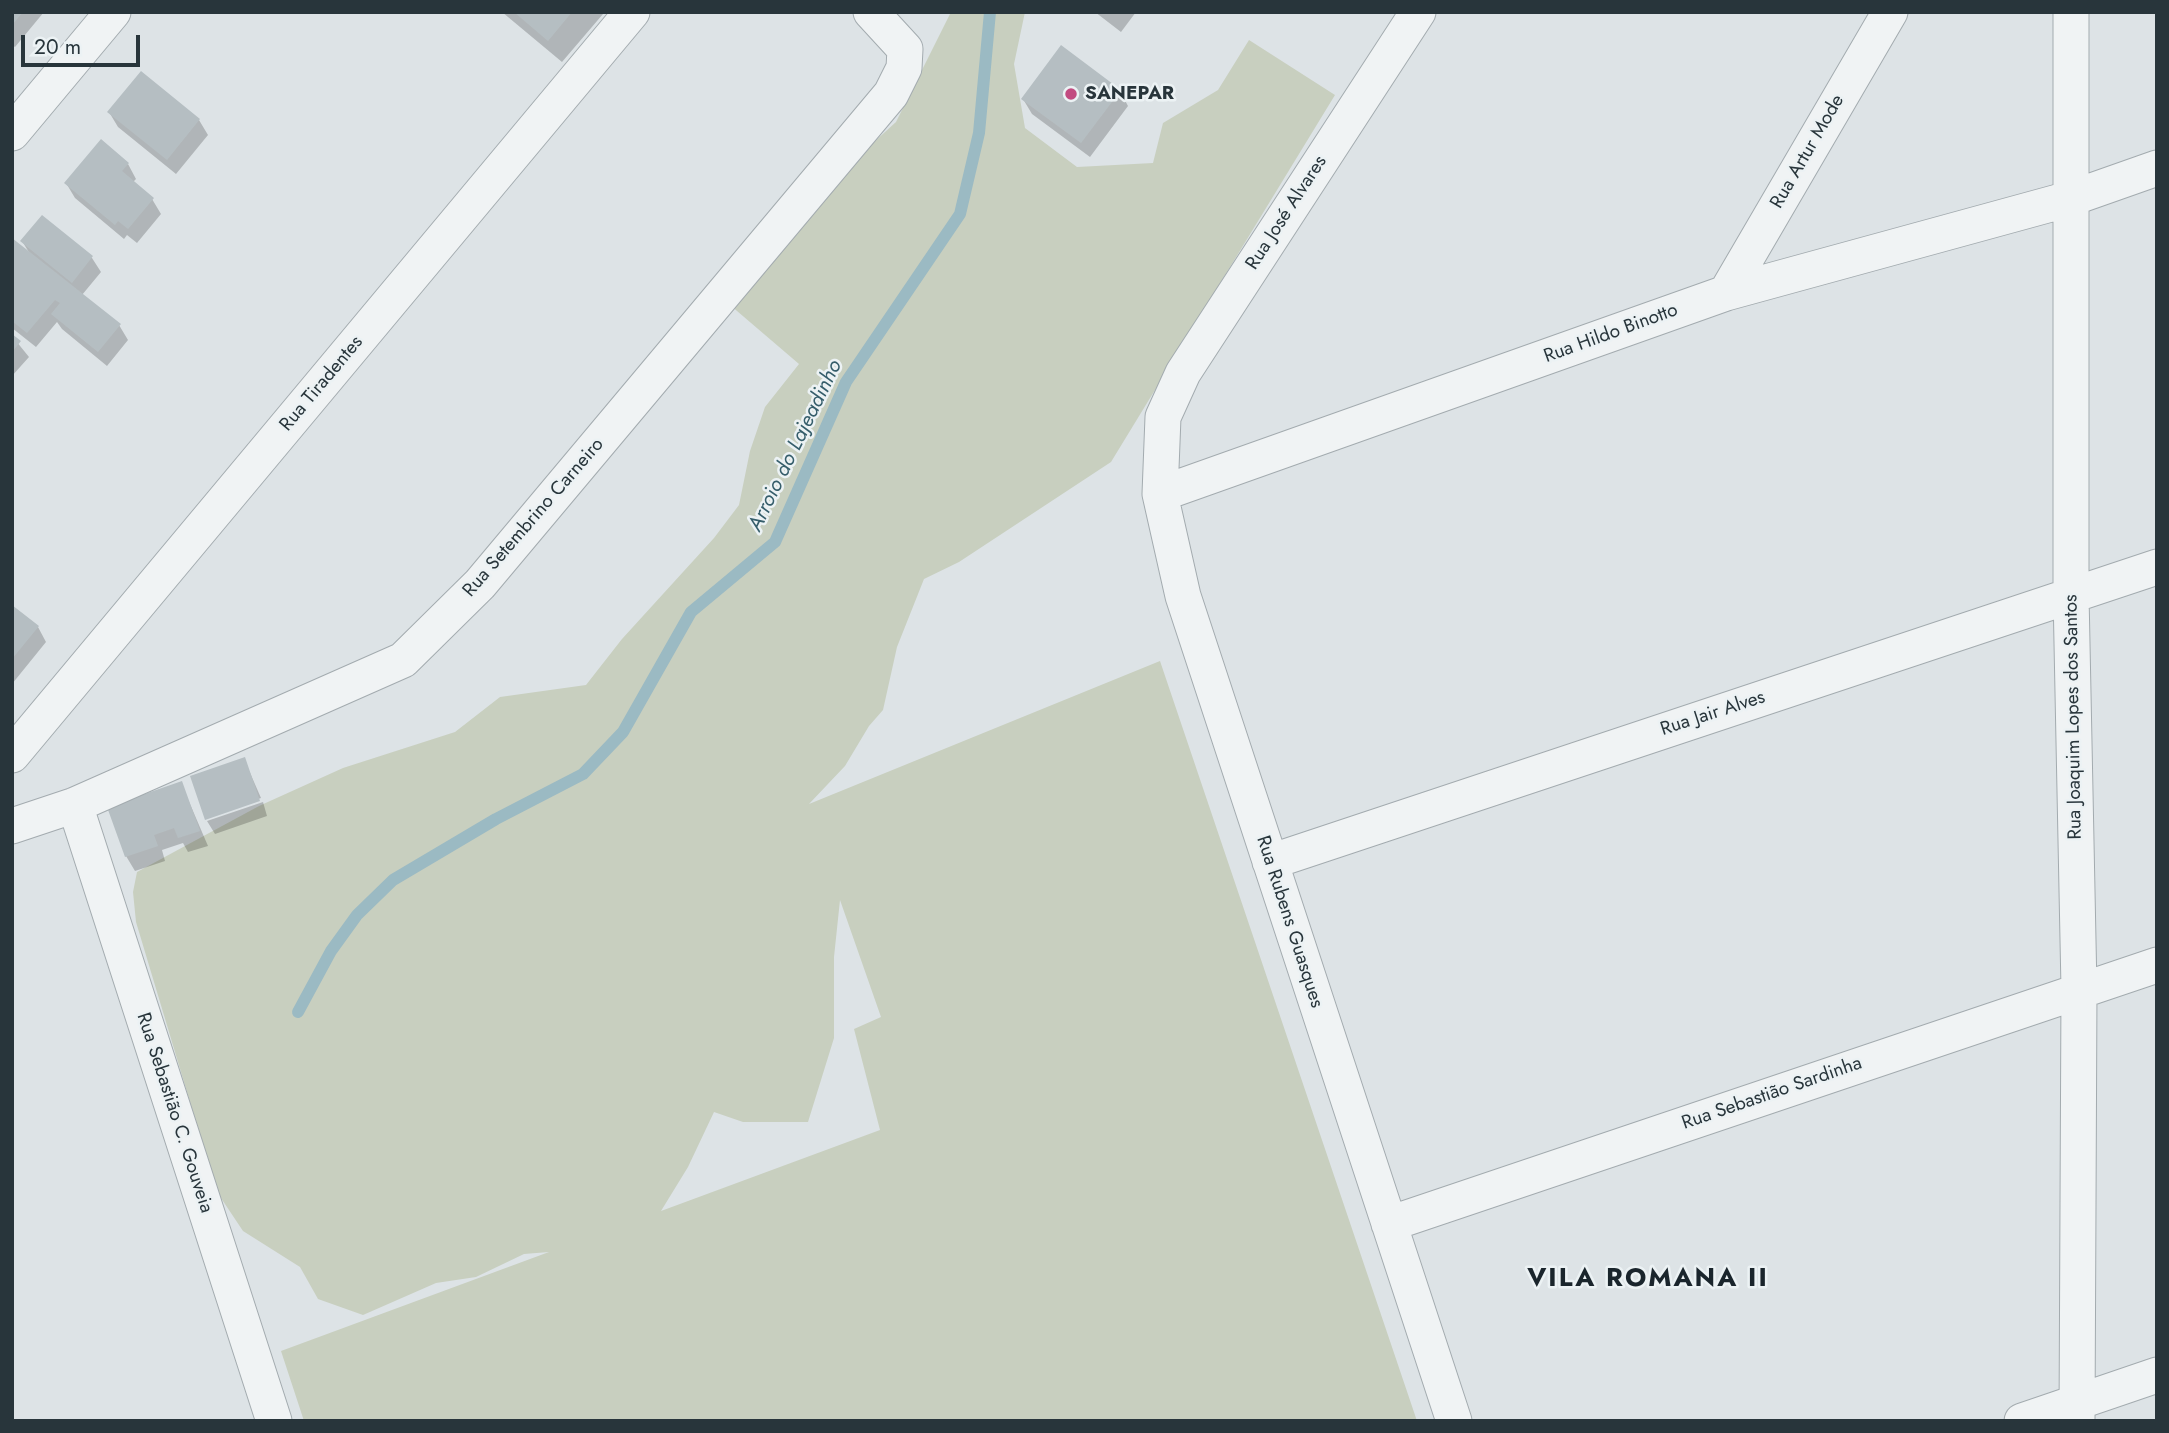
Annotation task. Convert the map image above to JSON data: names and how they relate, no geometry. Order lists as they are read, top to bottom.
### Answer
{
  "streets": {
    "street": [
      "Rua Artur Mode",
      "Rua José Alvares",
      "Rua Hildo Binotto",
      "Rua Tiradentes",
      "Rua Setembrino Carneiro",
      "Rua Jair Alves",
      "Rua Joaquim Lopes dos Santos",
      "Rua Rubens Guasques",
      "Rua Sebastião Sardinha",
      "Rua Sebastião C. Gouveia"
    ]
  },
  "crossings": [
    ["Rua Artur Mode", "Rua Hildo Binotto"],
    ["Rua José Alvares", "Rua Rubens Guasques"],
    ["Rua Hildo Binotto", "Rua Joaquim Lopes dos Santos"],
    ["Rua Hildo Binotto", "Rua Rubens Guasques"],
    ["Rua Setembrino Carneiro", "Rua Sebastião C. Gouveia"],
    ["Rua Jair Alves", "Rua Joaquim Lopes dos Santos"],
    ["Rua Jair Alves", "Rua Rubens Guasques"],
    ["Rua Joaquim Lopes dos Santos", "Rua Sebastião Sardinha"],
    ["Rua Rubens Guasques", "Rua Sebastião Sardinha"]
  ],
  "districts": ["VILA ROMANA II"],
  "water": ["Arroio do Lajeadinho"],
  "places": ["SANEPAR"],
  "scale_bar": "20 m"
}
